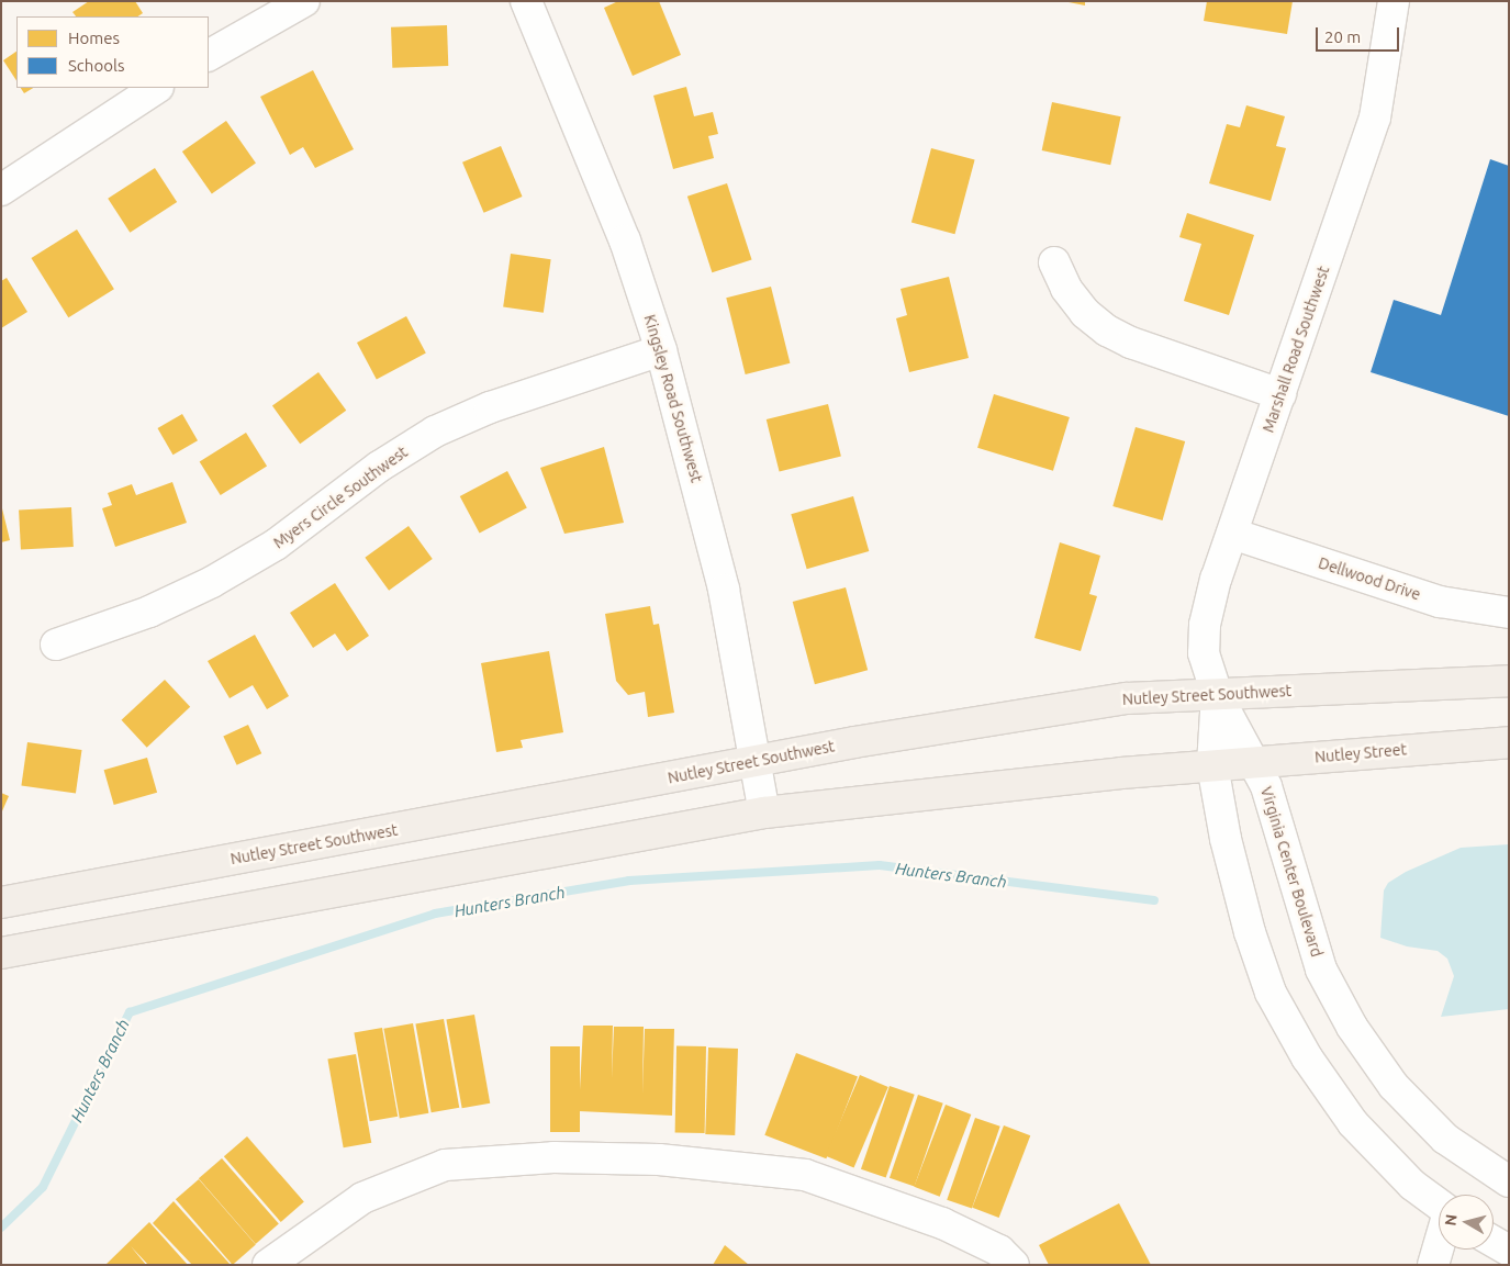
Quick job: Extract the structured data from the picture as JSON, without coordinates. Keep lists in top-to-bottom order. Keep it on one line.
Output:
{"streets":{"main road":["Nutley Street Southwest","Nutley Street"],"street":["Marshall Road Southwest","Kingsley Road Southwest","Myers Circle Southwest","Dellwood Drive","Virginia Center Boulevard"]},"crossings":[["Marshall Road Southwest","Dellwood Drive"],["Marshall Road Southwest","Nutley Street Southwest"],["Marshall Road Southwest","Virginia Center Boulevard"],["Kingsley Road Southwest","Myers Circle Southwest"],["Kingsley Road Southwest","Nutley Street Southwest"],["Nutley Street Southwest","Virginia Center Boulevard"],["Nutley Street","Virginia Center Boulevard"]],"water":["Hunters Branch"],"legend":["Homes","Schools"],"scale_bar":"20 m","north":"left"}
